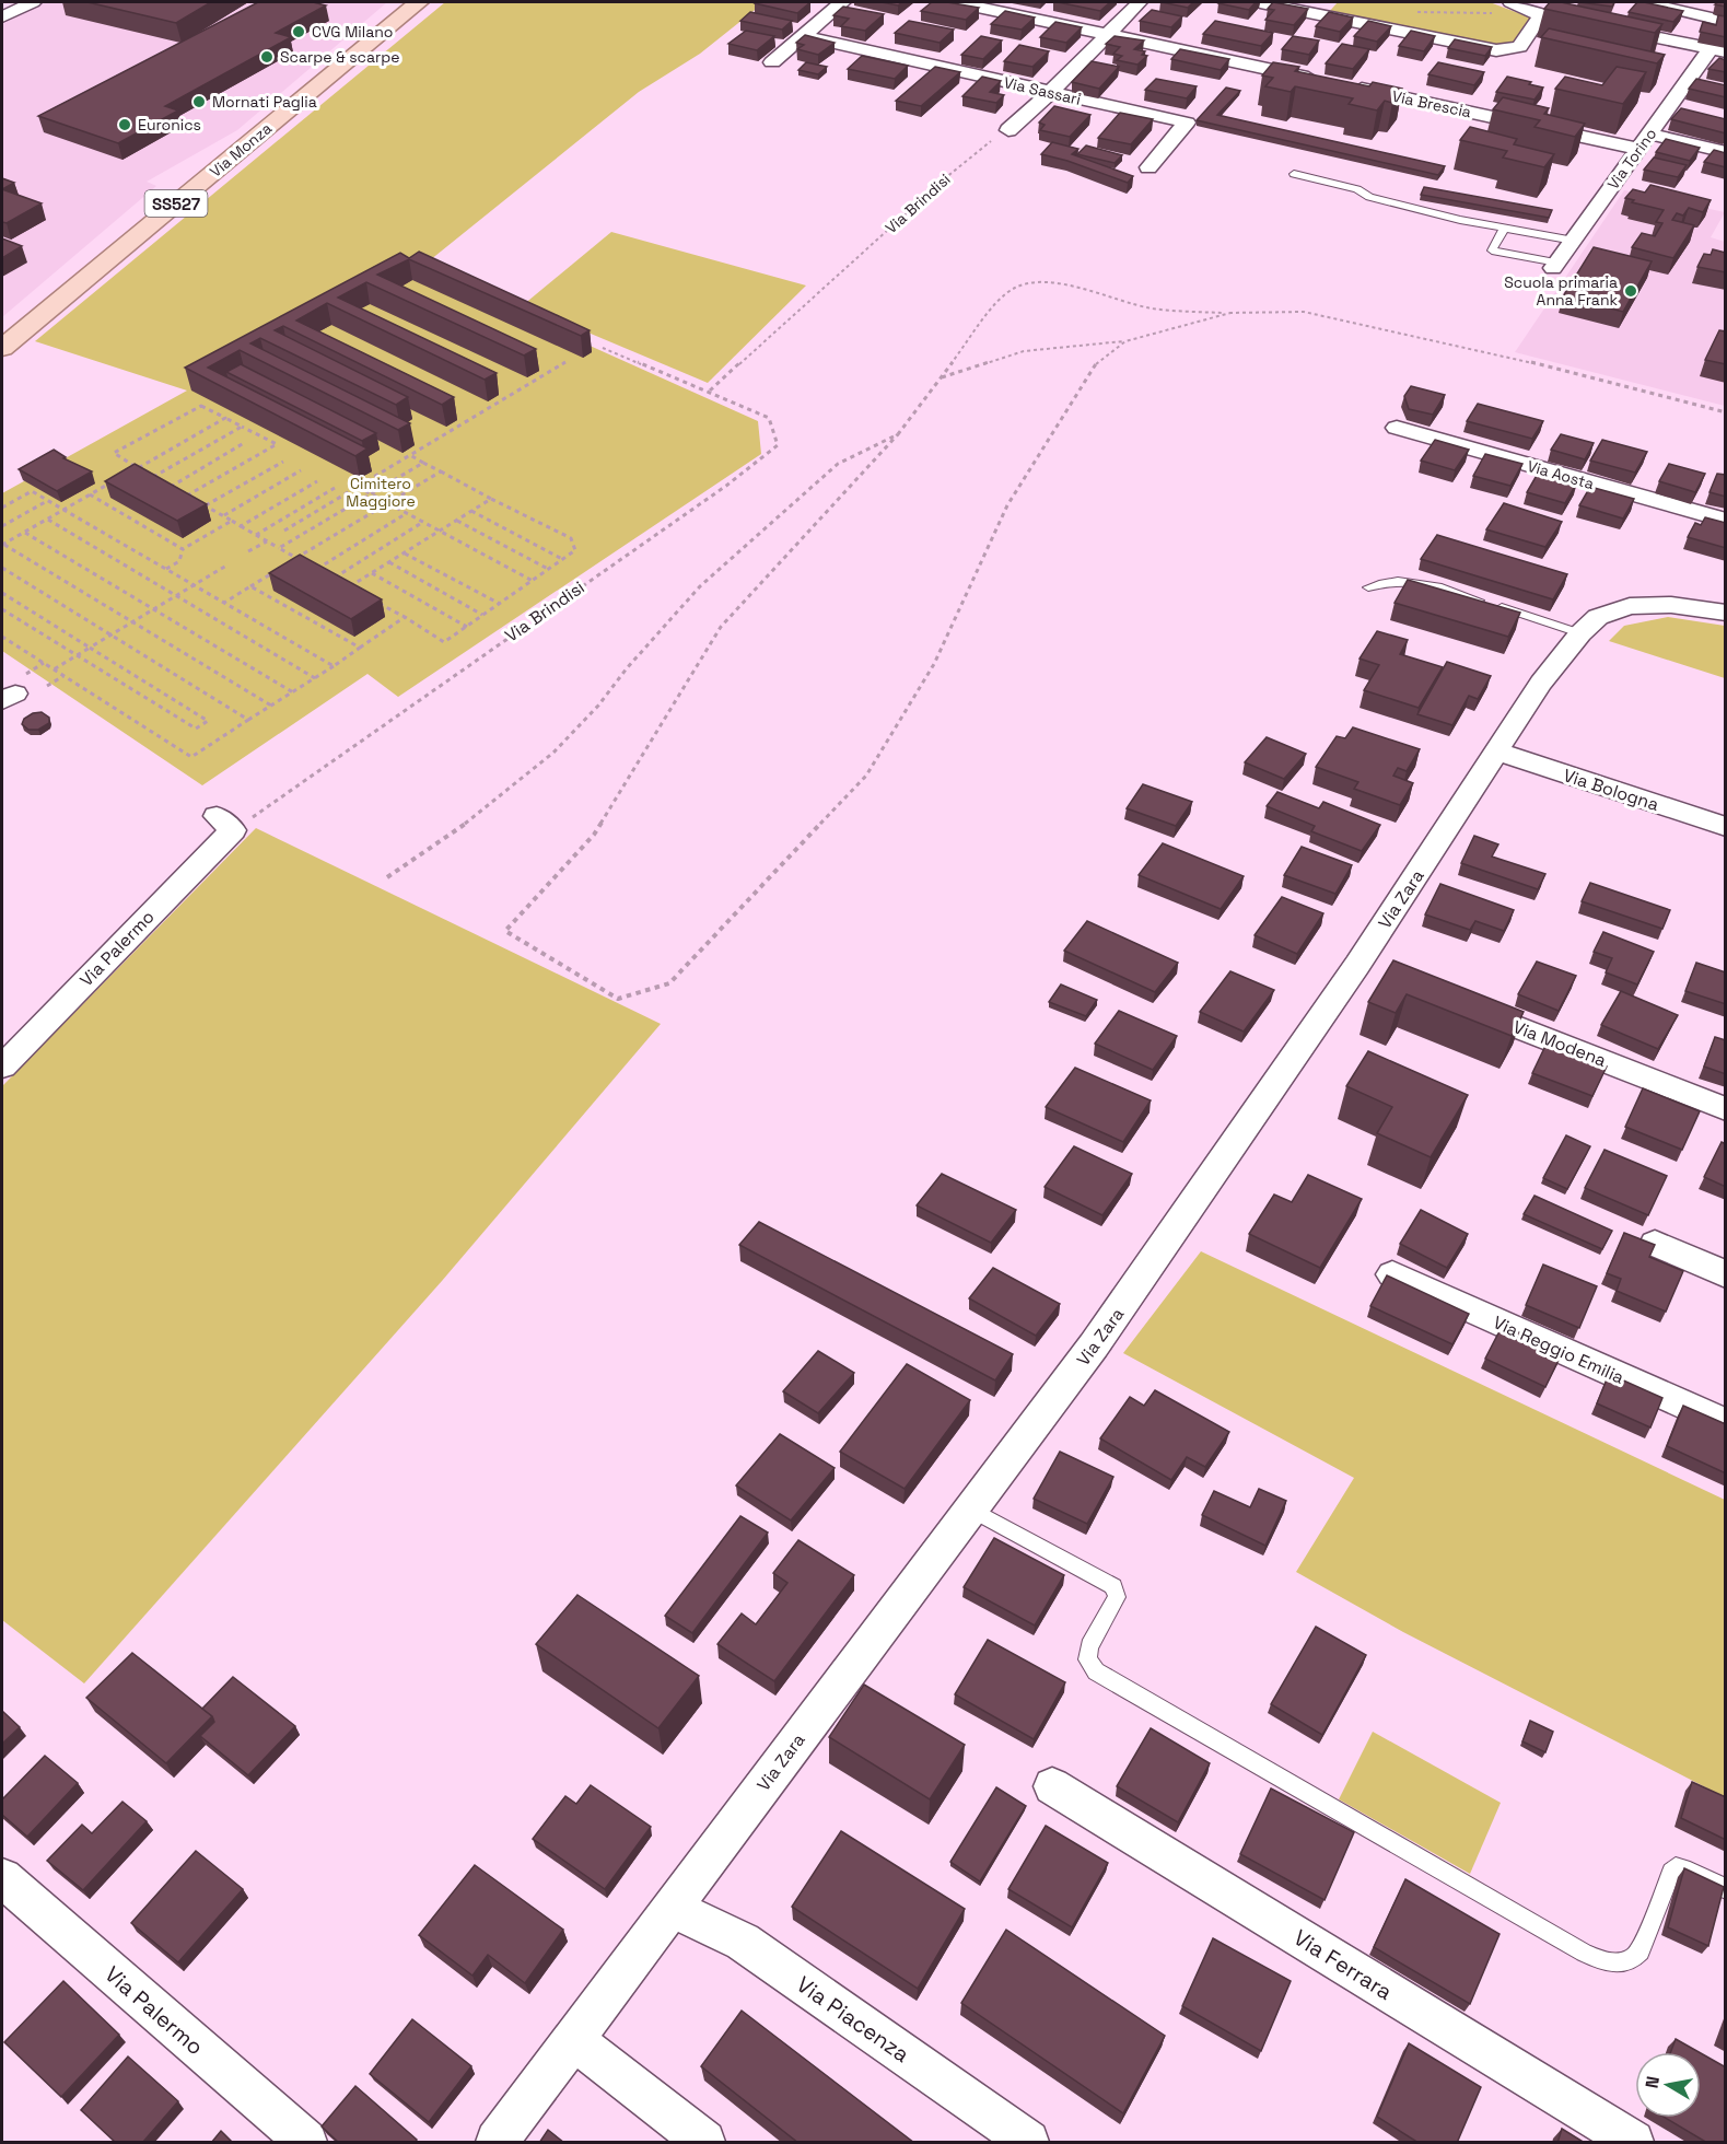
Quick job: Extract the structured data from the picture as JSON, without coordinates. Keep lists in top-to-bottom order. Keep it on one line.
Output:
{"streets":{"main road":["Via Monza","SS527"],"street":["Via Sassari","Via Brescia","Via Torino","Via Aosta","Via Bologna","Via Zara","Via Palermo","Via Modena","Via Reggio Emilia","Via Ferrara","Via Piacenza"],"path":["Via Brindisi"]},"crossings":[["Via Brescia","Via Torino"],["Via Brindisi","Via Palermo"],["Via Bologna","Via Zara"],["Via Zara","Via Piacenza"]],"parks":["Cimitero Maggiore"],"places":["CVG Milano","Scarpe & scarpe","Mornati Paglia","Euronics","Scuola primaria Anna Frank"],"north":"left"}
